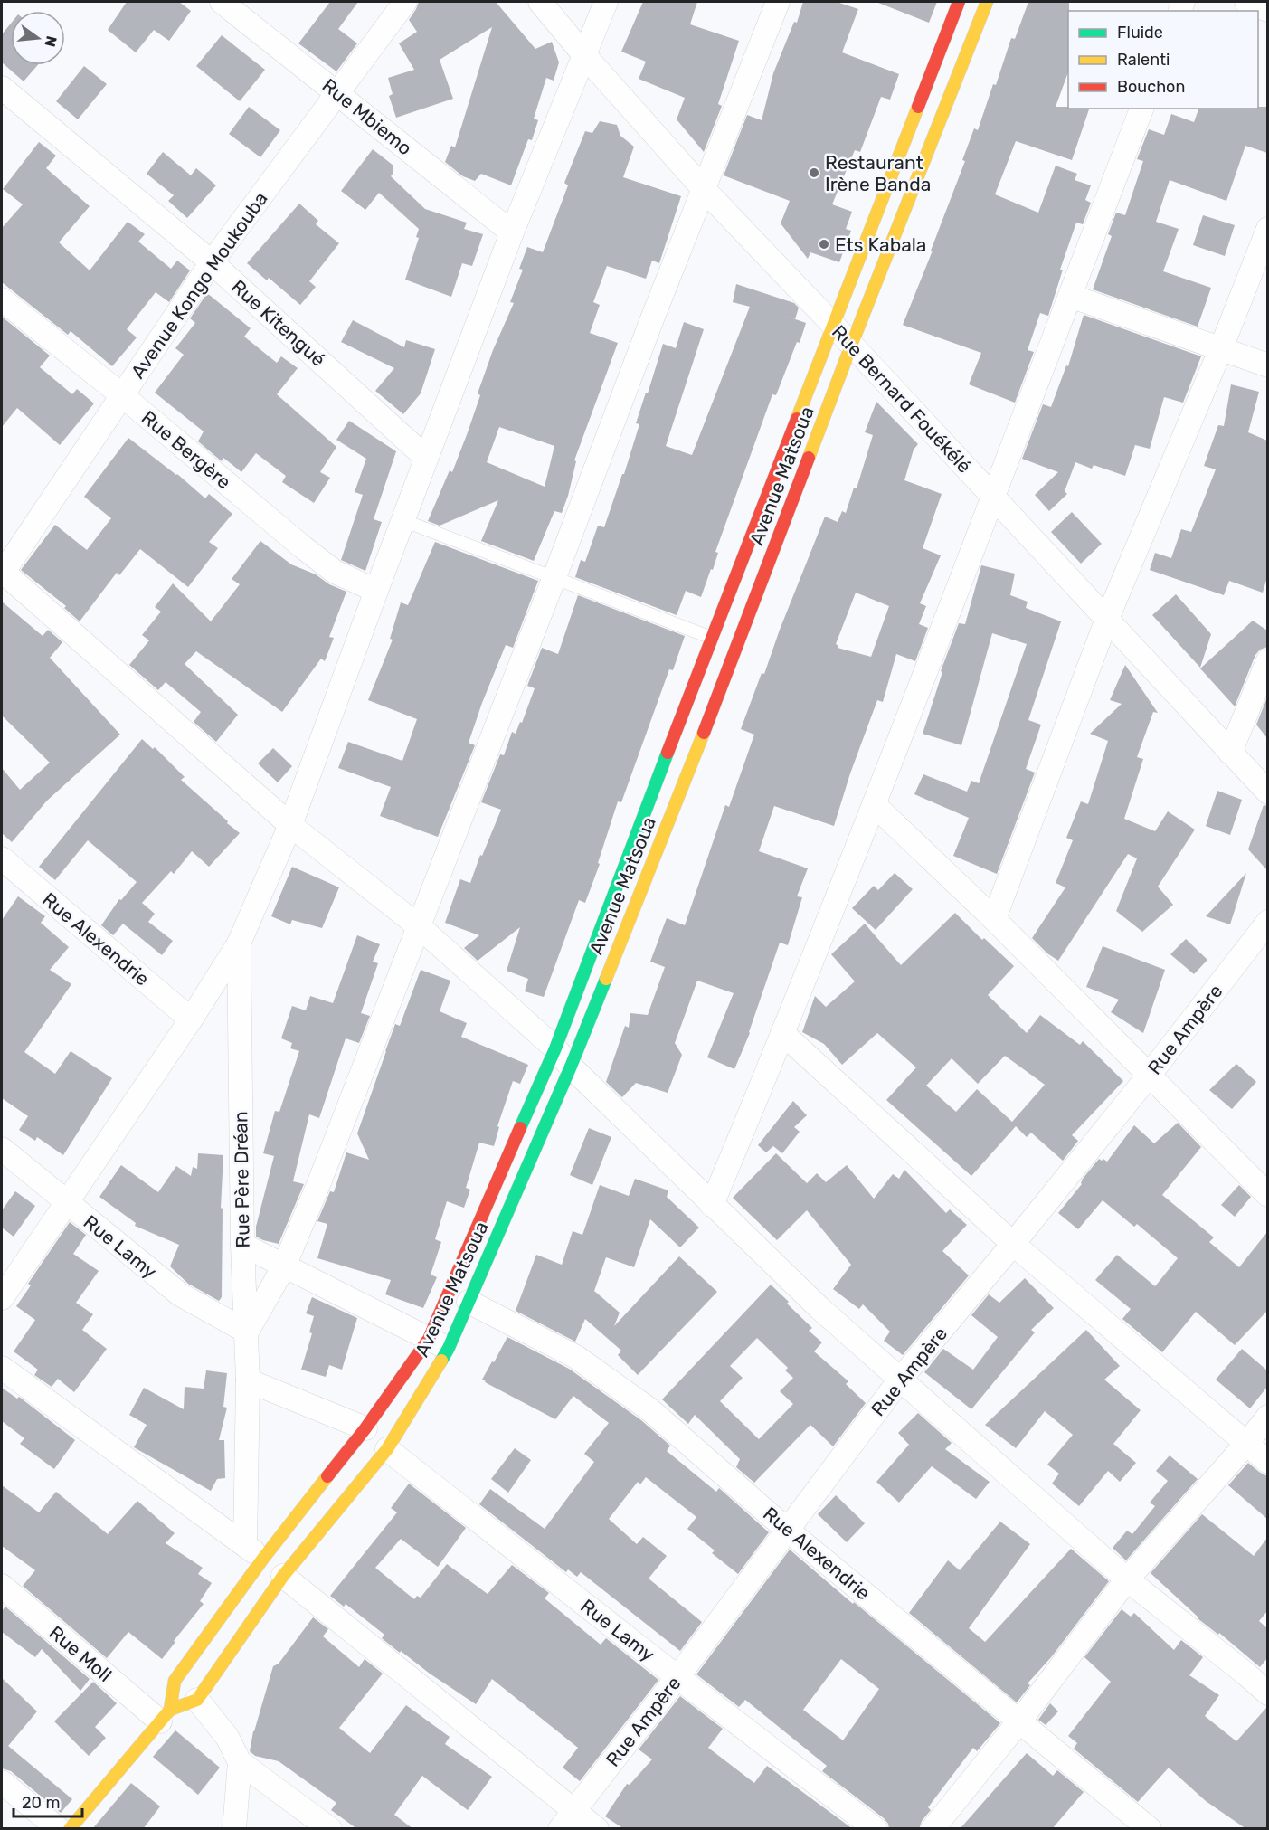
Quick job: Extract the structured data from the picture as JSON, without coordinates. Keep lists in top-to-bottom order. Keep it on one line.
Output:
{"streets":{"street":["Rue Mbiemo","Avenue Kongo Moukouba","Rue Kitengué","Rue Bernard Fouékélé","Rue Bergère","Avenue Matsoua","Rue Alexendrie","Rue Ampère","Rue Père Dréan","Rue Lamy","Rue Moll"]},"crossings":[["Rue Mbiemo","Avenue Kongo Moukouba"],["Rue Mbiemo","Rue Père Dréan"],["Avenue Kongo Moukouba","Rue Kitengué"],["Avenue Kongo Moukouba","Rue Bergère"],["Rue Kitengué","Rue Père Dréan"],["Rue Bernard Fouékélé","Avenue Matsoua"],["Rue Bernard Fouékélé","Rue Père Dréan"],["Rue Bergère","Rue Père Dréan"],["Avenue Matsoua","Rue Alexendrie"],["Avenue Matsoua","Rue Père Dréan"],["Avenue Matsoua","Rue Lamy"],["Avenue Matsoua","Rue Moll"],["Rue Alexendrie","Rue Ampère"],["Rue Ampère","Rue Lamy"],["Rue Père Dréan","Rue Lamy"]],"places":["Restaurant Irène Banda","Ets Kabala"],"legend":["Fluide","Ralenti","Bouchon"],"scale_bar":"20 m","north":"right"}
